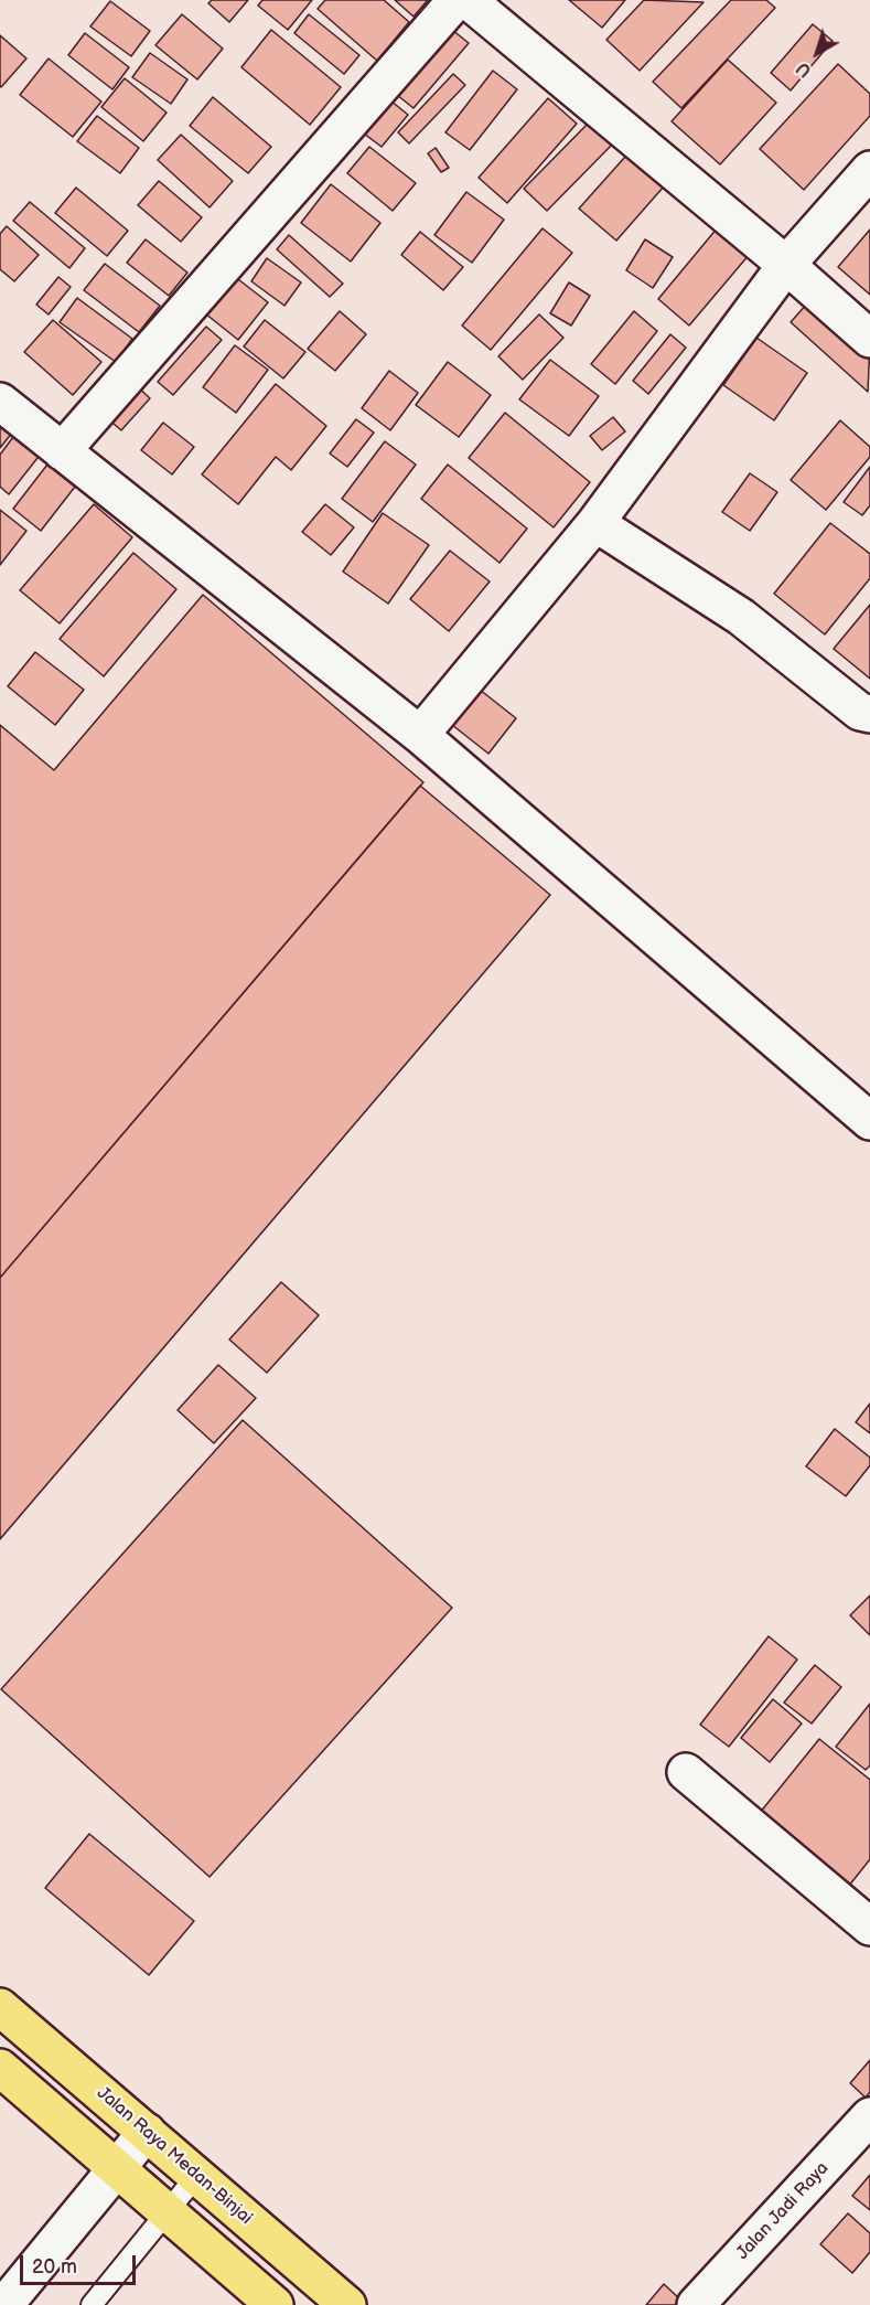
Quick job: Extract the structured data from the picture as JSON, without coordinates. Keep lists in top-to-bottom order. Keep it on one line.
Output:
{"streets":{"highway":["Jalan Raya Medan-Binjai"],"street":["Jalan Jadi Raya"]},"scale_bar":"20 m","north":"bottom left"}
